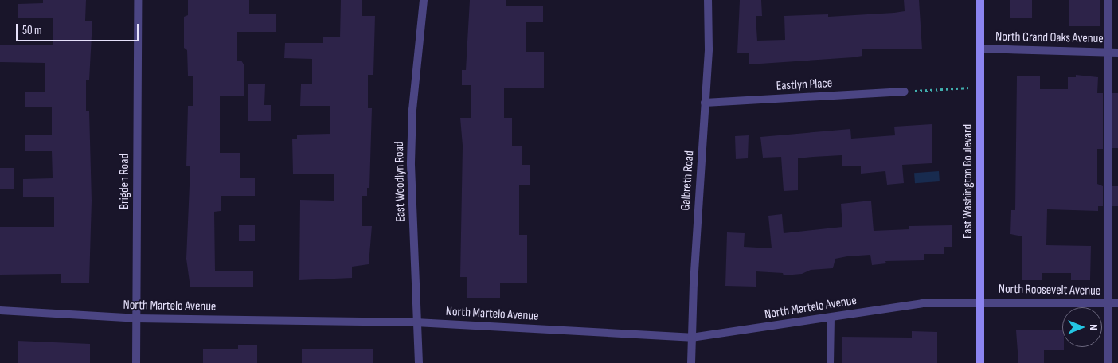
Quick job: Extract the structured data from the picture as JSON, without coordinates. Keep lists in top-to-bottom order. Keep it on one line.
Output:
{"streets":{"main road":["East Washington Boulevard"],"street":["North Grand Oaks Avenue","Eastlyn Place","Galbreth Road","Brigden Road","East Woodlyn Road","North Roosevelt Avenue","North Martelo Avenue"]},"crossings":[["North Grand Oaks Avenue","East Washington Boulevard"],["Eastlyn Place","Galbreth Road"],["Galbreth Road","North Martelo Avenue"],["Brigden Road","North Martelo Avenue"],["East Woodlyn Road","North Martelo Avenue"],["East Washington Boulevard","North Roosevelt Avenue"],["East Washington Boulevard","North Martelo Avenue"],["North Roosevelt Avenue","North Martelo Avenue"]],"scale_bar":"50 m","north":"right"}
